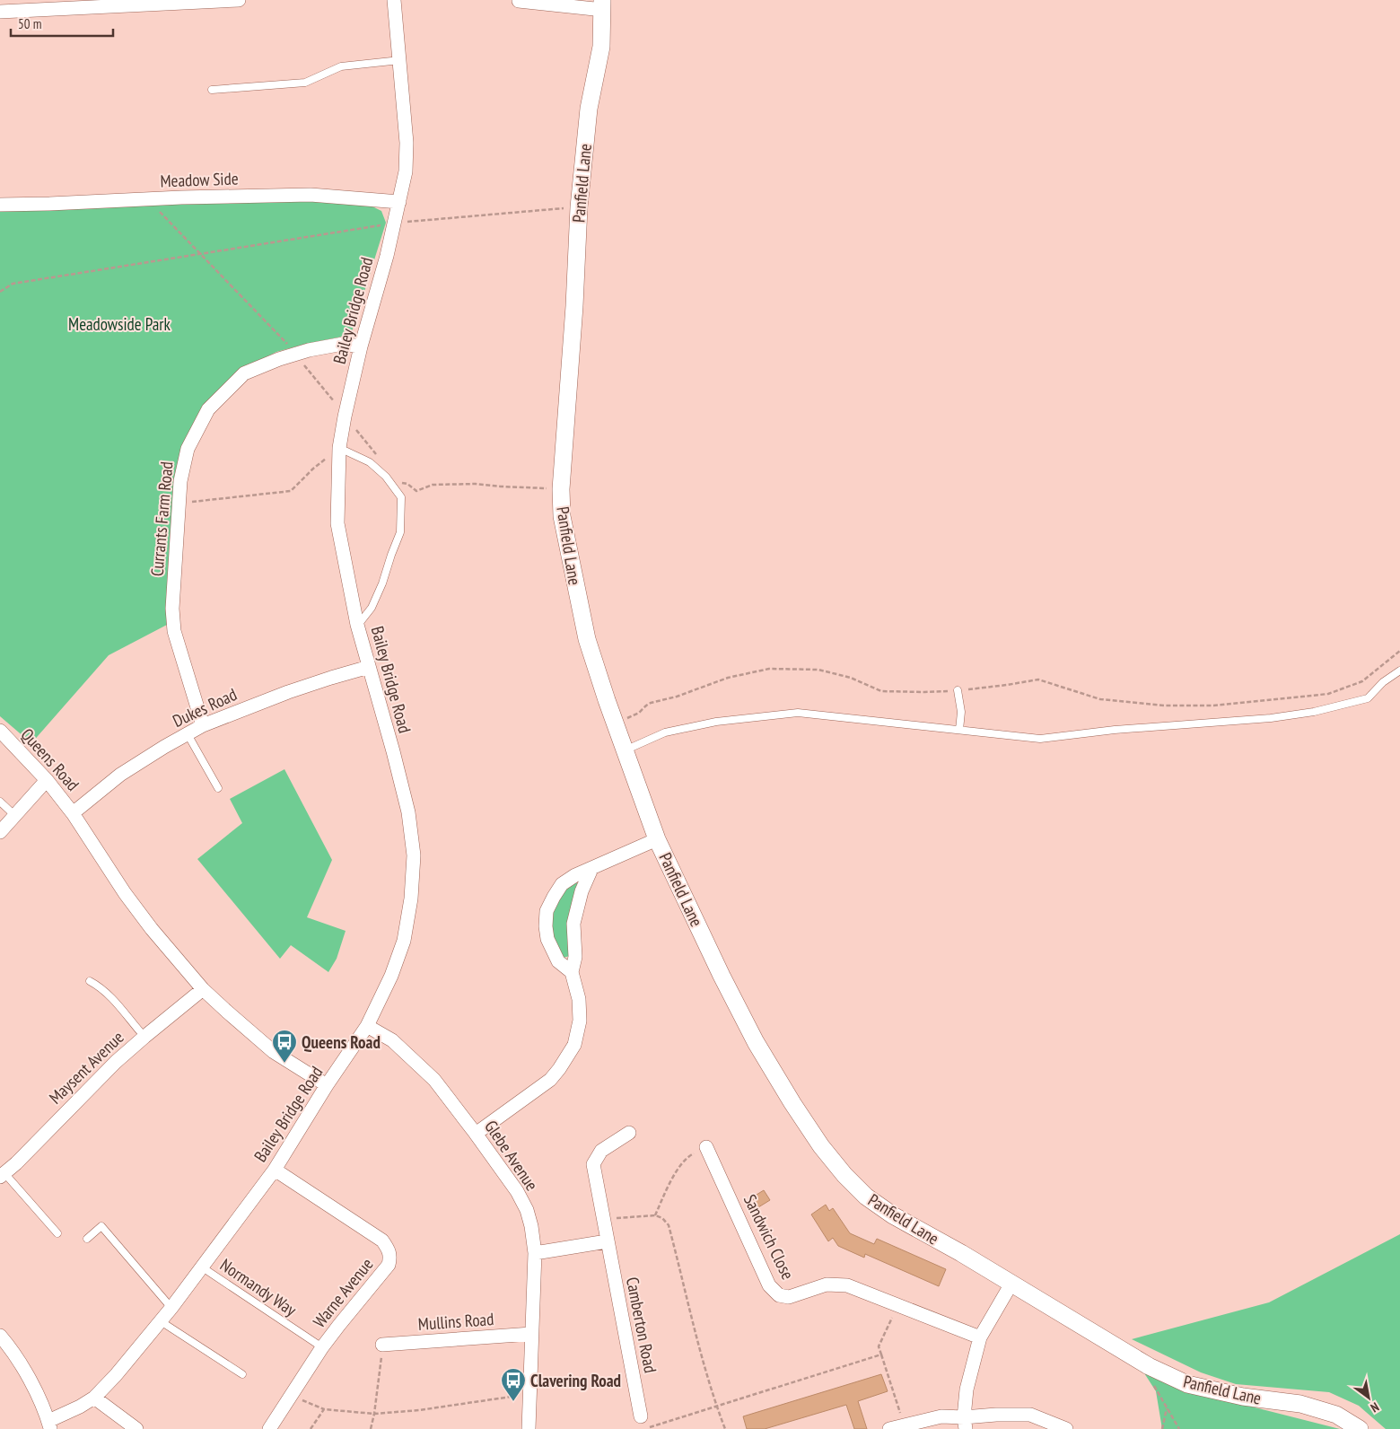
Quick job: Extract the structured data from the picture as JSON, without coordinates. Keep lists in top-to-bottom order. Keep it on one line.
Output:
{"streets":{"street":["Meadow Side","Panfield Lane","Bailey Bridge Road","Currants Farm Road","Dukes Road","Queens Road","Maysent Avenue","Glebe Avenue","Sandwich Close","Warne Avenue","Mullins Road","Camberton Road"],"lane":["Normandy Way"]},"crossings":[["Meadow Side","Bailey Bridge Road"],["Bailey Bridge Road","Currants Farm Road"],["Bailey Bridge Road","Dukes Road"],["Bailey Bridge Road","Queens Road"],["Bailey Bridge Road","Glebe Avenue"],["Bailey Bridge Road","Normandy Way"],["Bailey Bridge Road","Warne Avenue"],["Currants Farm Road","Dukes Road"],["Dukes Road","Queens Road"],["Queens Road","Maysent Avenue"],["Glebe Avenue","Mullins Road"],["Normandy Way","Warne Avenue"]],"parks":["Meadowside Park"],"places":{"bus stop":["Queens Road","Clavering Road"]},"scale_bar":"50 m","north":"bottom right"}
